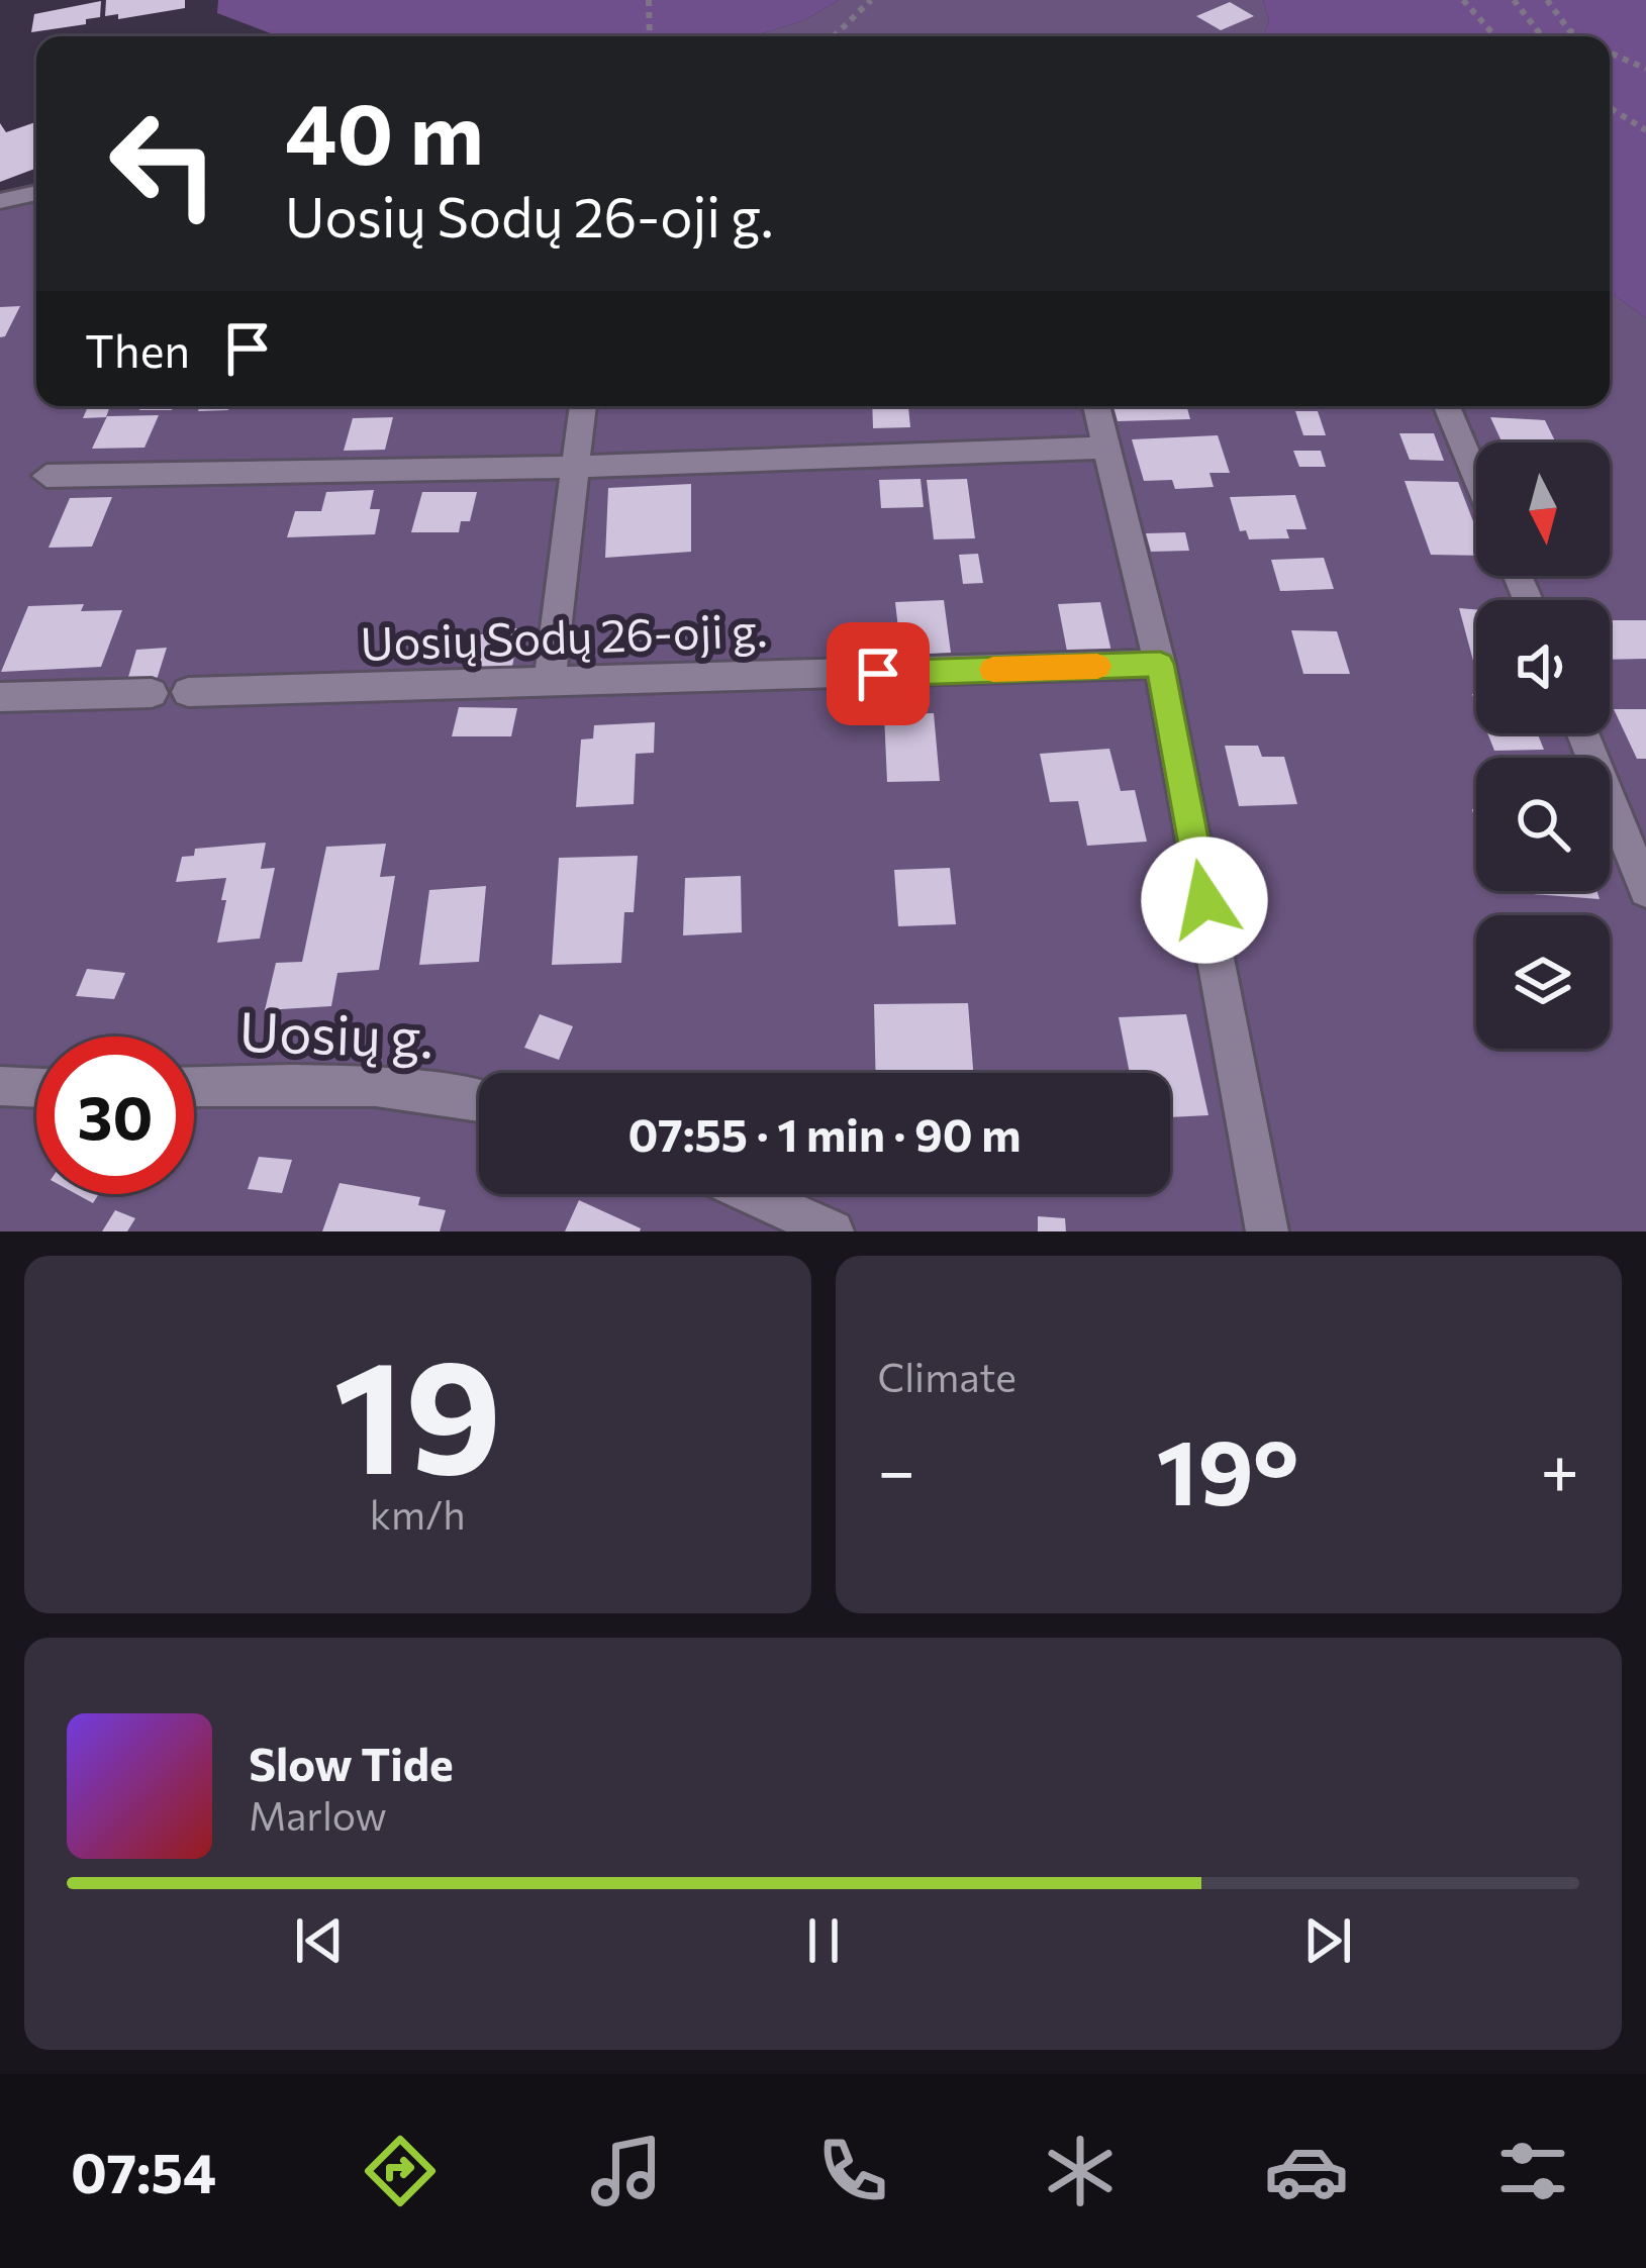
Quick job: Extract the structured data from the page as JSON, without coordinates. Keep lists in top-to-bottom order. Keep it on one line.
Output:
{"streets":{"street":["Uosių Sodų 26-oji g.","Uosių g."]},"north":"bottom","page":{"turn":["40 m","Uosių Sodų 26-oji g."],"then":"Then","limit":"30","trip":"07:55 · 1 min · 90 m","tile":[["19","km/h"],"Climate"],"heat":["−","19°","+"],"song":["Slow Tide","Marlow"],"tabs":"07:54"}}
